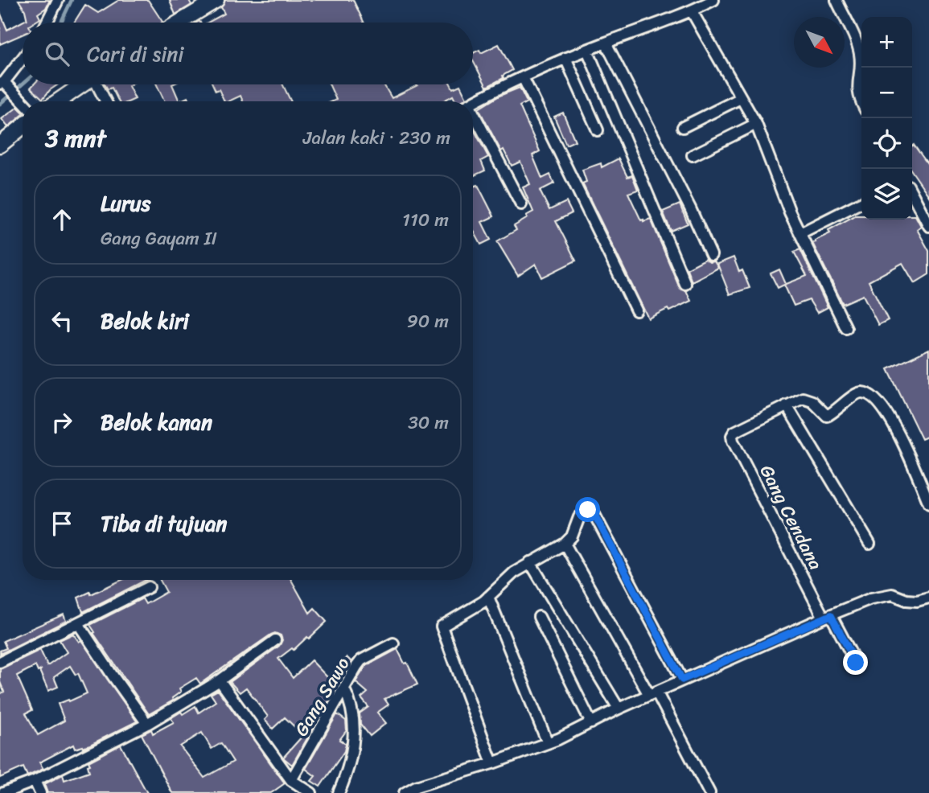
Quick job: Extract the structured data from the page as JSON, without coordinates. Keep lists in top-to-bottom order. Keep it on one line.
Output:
{"streets":{"street":["Gang Cendana","Gang Sawo"]},"north":"bottom right","page":{"map_buttons":["+","−"],"search":"Cari di sini","heading":["3 mnt","Jalan kaki · 230 m"],"list":[["Lurus","Gang Gayam II","110 m"],["Belok kiri","90 m"],["Belok kanan","30 m"],"Tiba di tujuan"]}}
